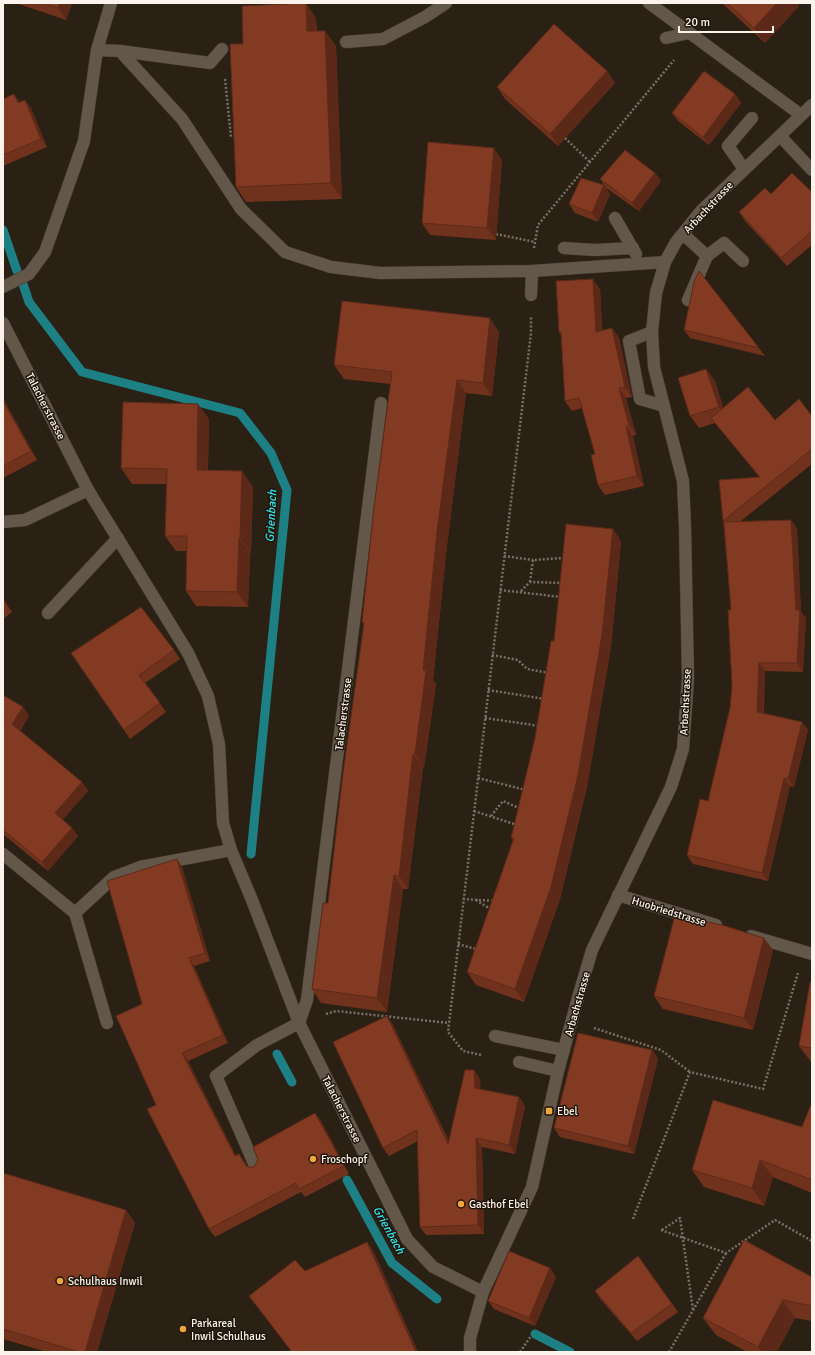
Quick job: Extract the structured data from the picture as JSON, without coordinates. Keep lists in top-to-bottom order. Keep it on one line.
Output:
{"streets":{"street":["Arbachstrasse","Talacherstrasse","Huobriedstrasse"]},"crossings":[["Arbachstrasse","Talacherstrasse"],["Arbachstrasse","Huobriedstrasse"]],"water":["Grienbach"],"places":{"transit":["Ebel"],"other":["Froschopf","Gasthof Ebel","Schulhaus Inwil","Parkareal Inwil Schulhaus"]},"scale_bar":"20 m"}
